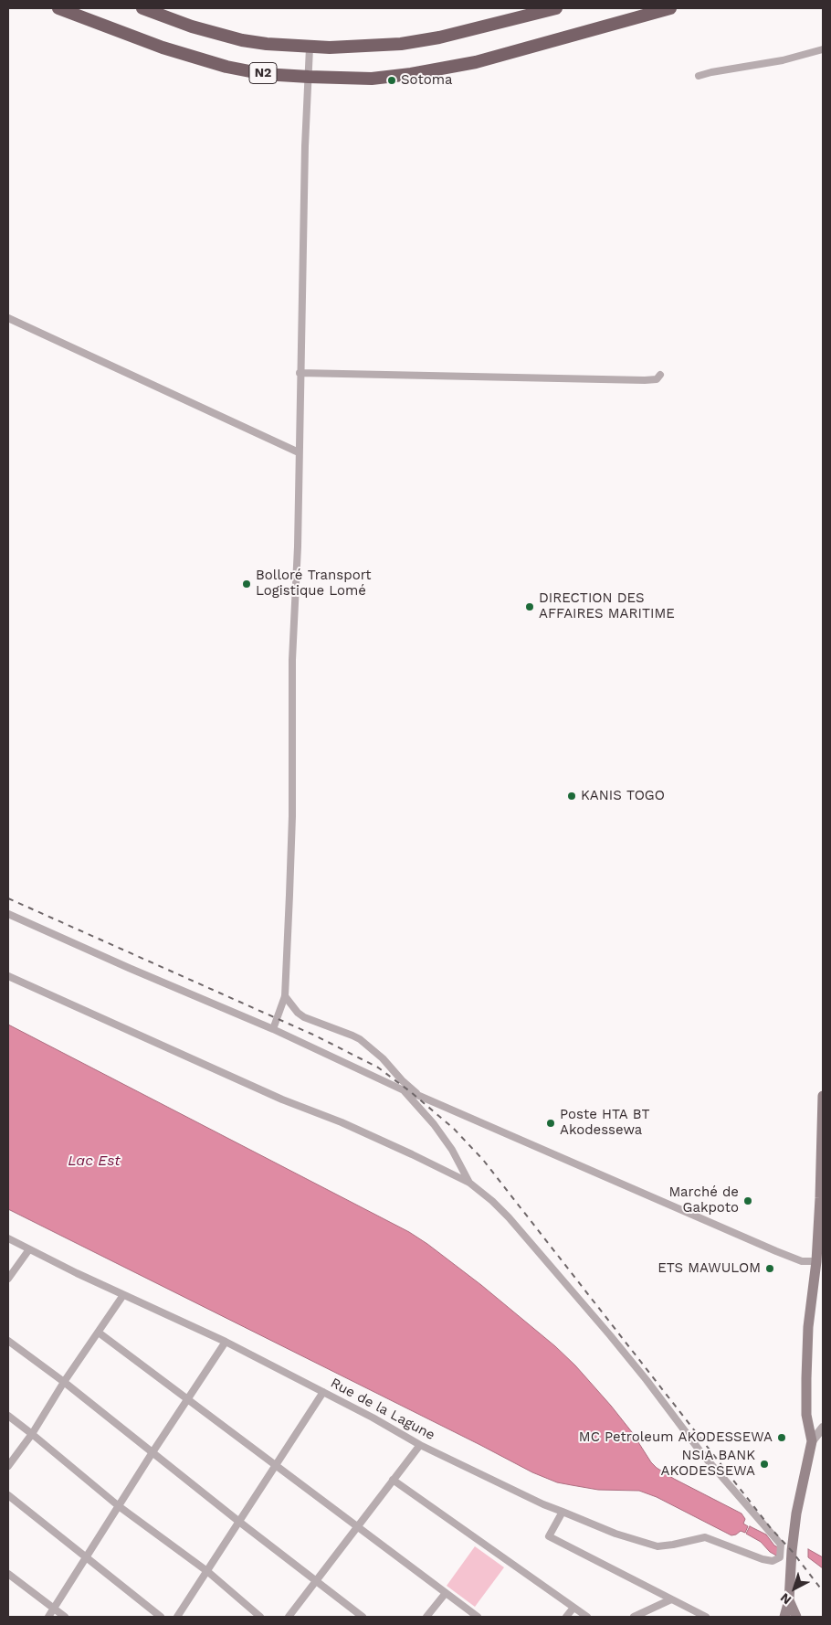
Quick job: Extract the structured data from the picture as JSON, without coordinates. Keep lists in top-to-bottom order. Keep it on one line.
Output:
{"streets":{"highway":["N2"],"street":["Rue de la Lagune"]},"water":["Lac Est"],"places":["Sotoma","Bolloré Transport Logistique Lomé","DIRECTION DES AFFAIRES MARITIME","KANIS TOGO","Poste HTA BT Akodessewa","Marché de Gakpoto","ETS MAWULOM","MC Petroleum AKODESSEWA","NSIA BANK AKODESSEWA"],"north":"bottom left"}
